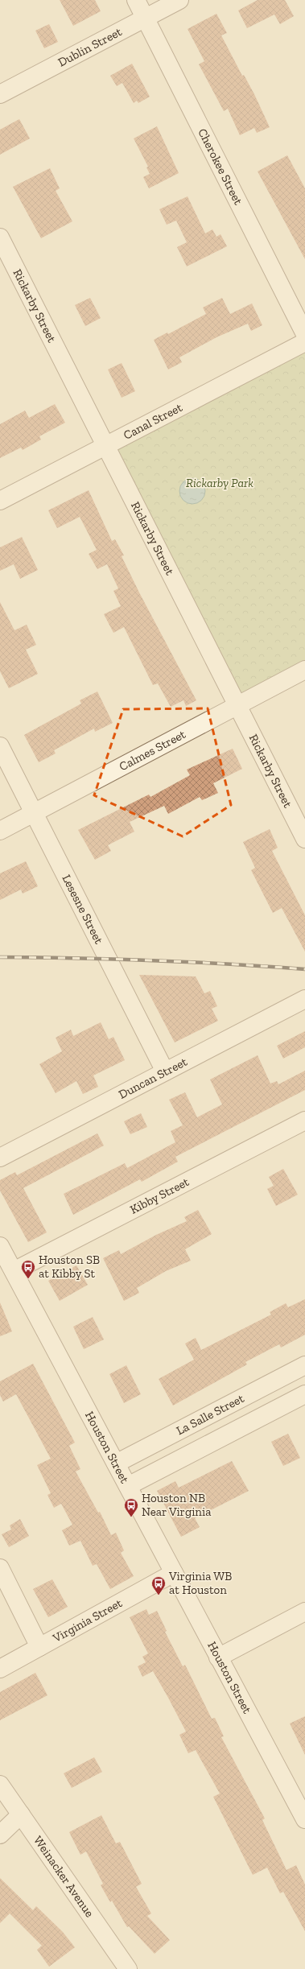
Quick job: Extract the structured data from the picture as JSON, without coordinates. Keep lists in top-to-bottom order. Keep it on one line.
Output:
{"streets":{"street":["Dublin Street","Cherokee Street","Rickarby Street","Canal Street","Calmes Street","Lesesne Street","Duncan Street","Kibby Street","La Salle Street","Houston Street","Virginia Street","Weinacker Avenue"]},"crossings":[["Dublin Street","Cherokee Street"],["Rickarby Street","Canal Street"],["Rickarby Street","Calmes Street"],["Calmes Street","Lesesne Street"],["Lesesne Street","Duncan Street"],["Kibby Street","Houston Street"],["La Salle Street","Houston Street"],["Houston Street","Virginia Street"]],"parks":["Rickarby Park"],"places":{"bus stop":["Houston SB at Kibby St","Houston NB Near Virginia","Virginia WB at Houston"]}}
